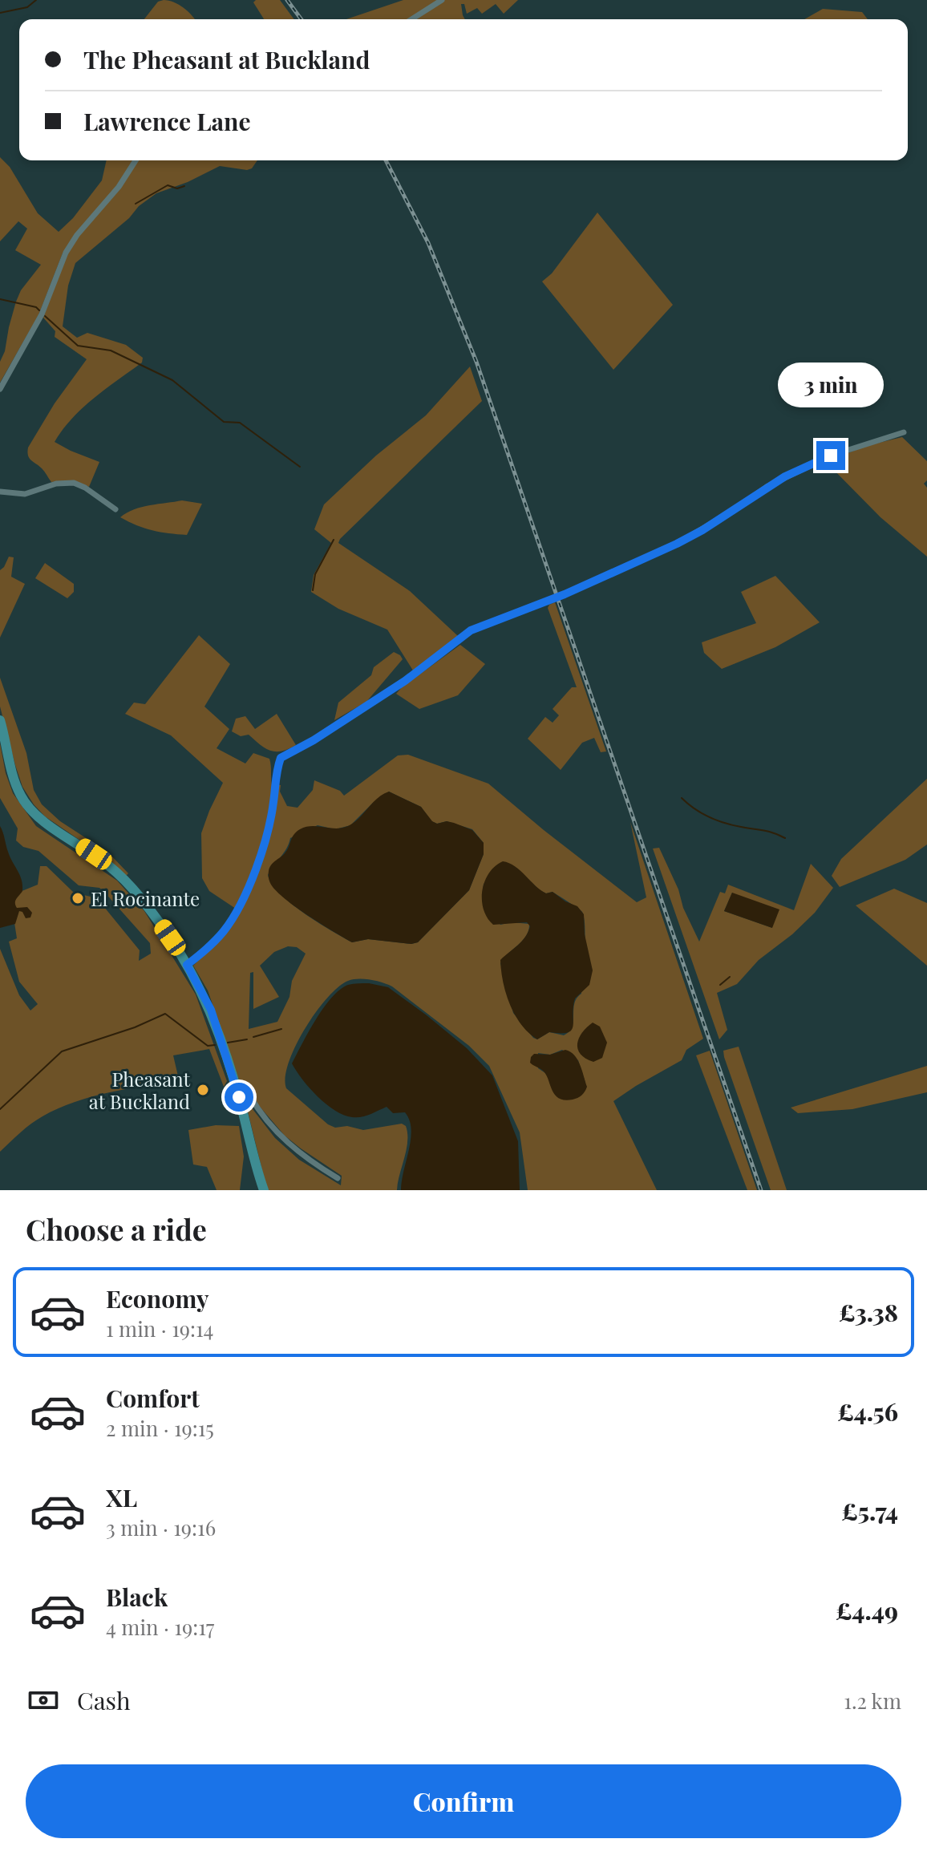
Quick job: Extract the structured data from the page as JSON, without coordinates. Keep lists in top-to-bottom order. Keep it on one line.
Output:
{"places":["El Rocinante","Pheasant at Buckland"],"page":{"banner":["The Pheasant at Buckland","Lawrence Lane"],"bubble":"3 min","heading":"Choose a ride","list":[{"name":"Economy","note":"1 min · 19:14","value":"£3.38"},{"name":"Comfort","note":"2 min · 19:15","value":"£4.56"},{"name":"XL","note":"3 min · 19:16","value":"£5.74"},{"name":"Black","note":"4 min · 19:17","value":"£4.49"}],"pay":["Cash","1.2 km"],"buttons":"Confirm"}}
